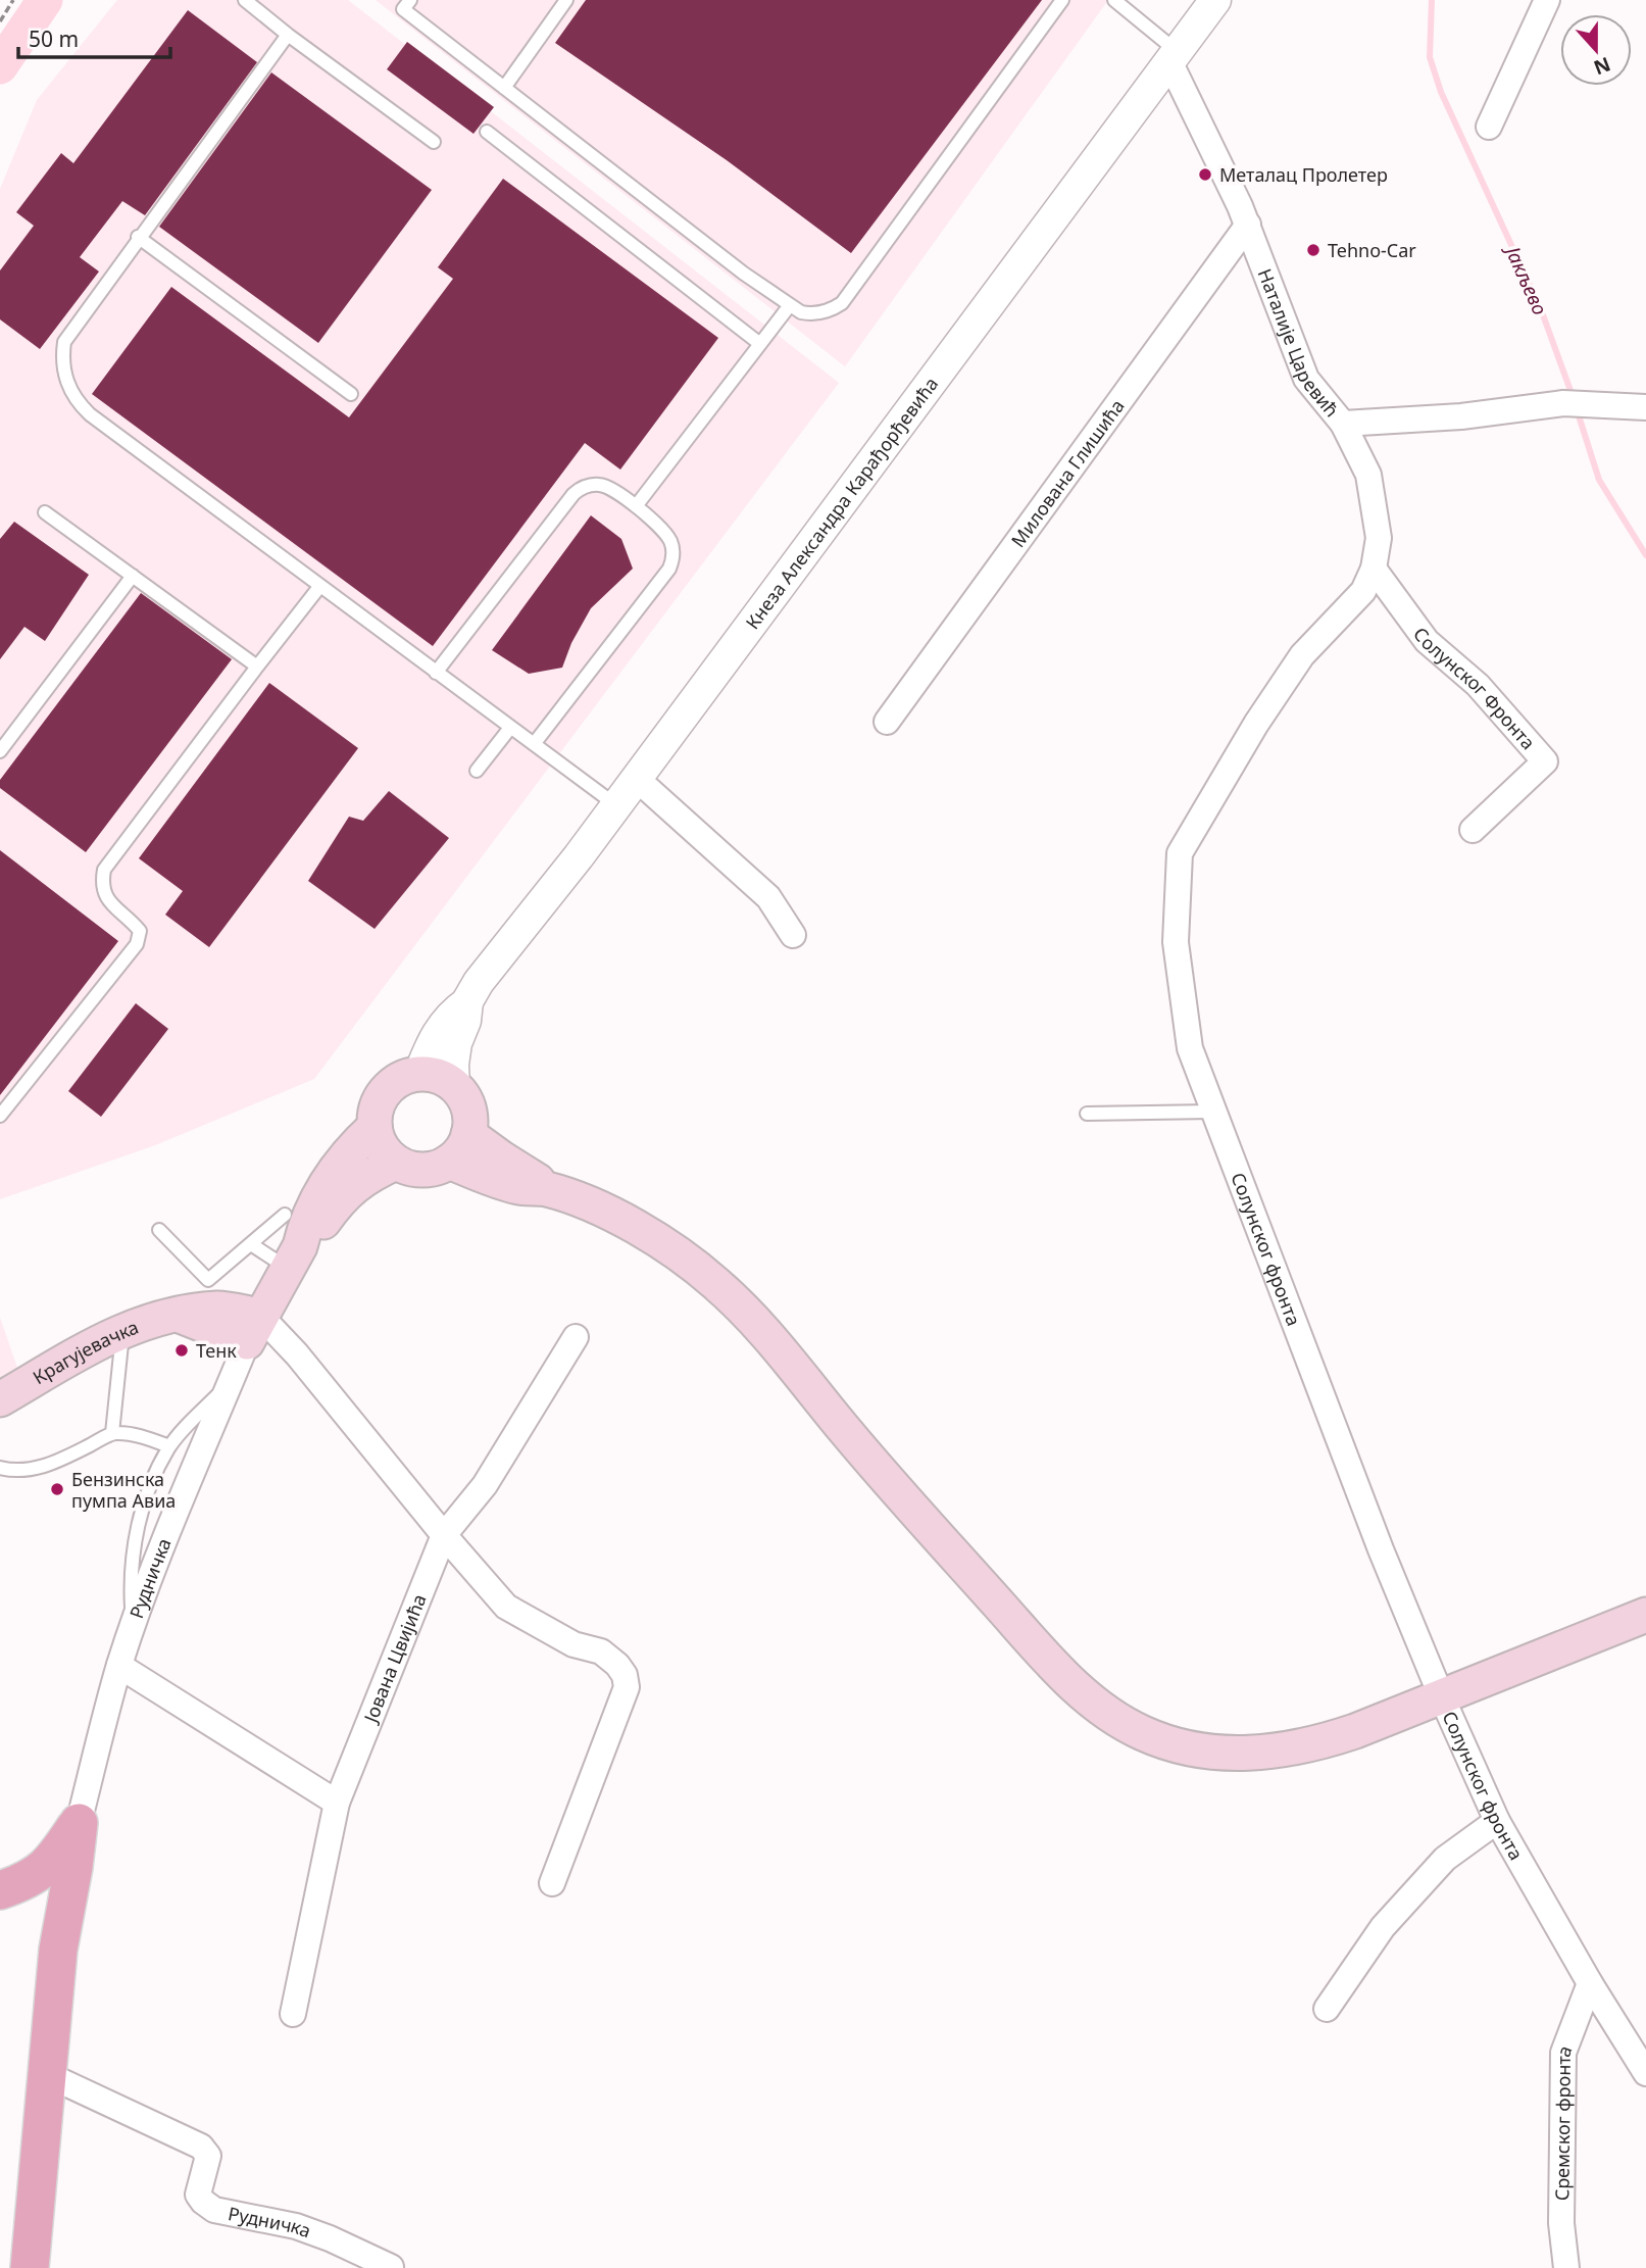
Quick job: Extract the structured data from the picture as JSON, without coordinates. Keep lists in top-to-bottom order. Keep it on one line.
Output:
{"streets":{"main road":["Крагујевачка"],"street":["Наталије Царевић","Милована Глишића","Кнеза Александра Карађорђевића","Солунског Фронта","Солунског фронта","Рудничка","Јована Цвијића","Сремског фронта"]},"crossings":[["Наталије Царевић","Милована Глишића"],["Наталије Царевић","Кнеза Александра Карађорђевића"],["Наталије Царевић","Солунског фронта"],["Солунског Фронта","Солунског фронта"],["Солунског фронта","Сремског фронта"],["Крагујевачка","Рудничка"]],"water":["Јакљево"],"places":["Металац Пролетер","Tehno-Car","Тенк","Бензинска пумпа Авиа"],"scale_bar":"50 m","north":"bottom"}
